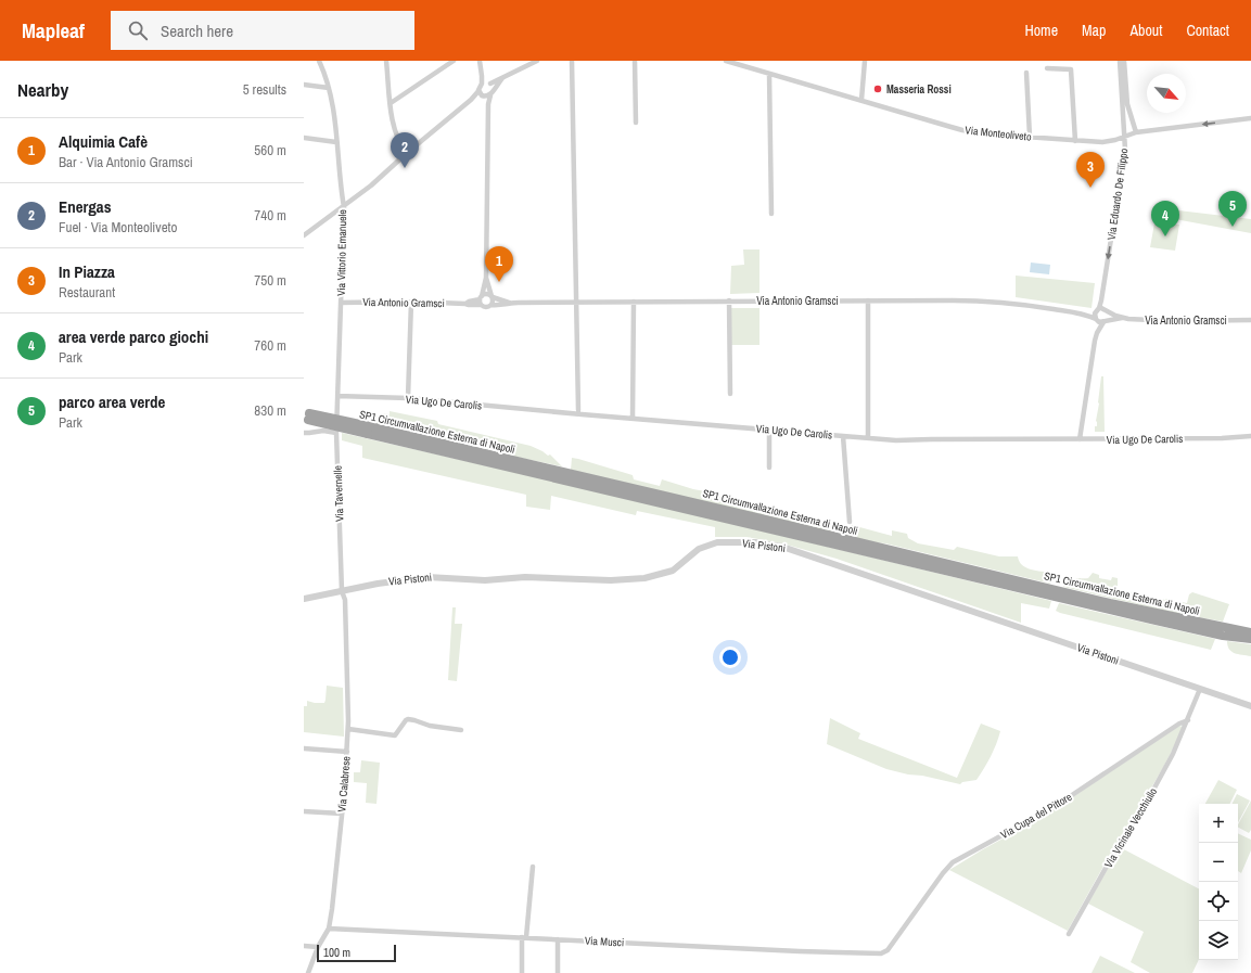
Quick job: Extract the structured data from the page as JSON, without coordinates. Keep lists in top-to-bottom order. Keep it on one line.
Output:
{"streets":{"highway":["SP1 Circumvallazione Esterna di Napoli"],"street":["Via Monteoliveto","Via Eduardo De Filippo","Via Vittorio Emanuele","Via Antonio Gramsci","Via Ugo De Carolis","Via Tavernelle","Via Pistoni","Via Calabrese","Via Cupa del Pittore","Via Vicinale Vecchiullo","Via Musci"]},"crossings":[["Via Monteoliveto","Via Eduardo De Filippo"],["Via Eduardo De Filippo","Via Antonio Gramsci"],["Via Vittorio Emanuele","Via Antonio Gramsci"],["Via Vittorio Emanuele","Via Ugo De Carolis"],["Via Vittorio Emanuele","Via Tavernelle"],["Via Ugo De Carolis","Via Tavernelle"],["Via Tavernelle","Via Pistoni"],["Via Tavernelle","Via Calabrese"],["Via Pistoni","Via Calabrese"],["Via Calabrese","Via Musci"],["Via Cupa del Pittore","Via Vicinale Vecchiullo"],["Via Cupa del Pittore","Via Musci"]],"one_way":["Via Eduardo De Filippo"],"places":["Masseria Rossi"],"scale_bar":"100 m","north":"bottom right","page":{"header":"Mapleaf","search":"Search here","nav":["Home","Map","About","Contact"],"heading":["Nearby","5 results"],"list":[{"mark":"1","name":"Alquimia Cafè","note":"Bar · Via Antonio Gramsci","value":"560 m"},{"mark":"2","name":"Energas","note":"Fuel · Via Monteoliveto","value":"740 m"},{"mark":"3","name":"In Piazza","note":"Restaurant","value":"750 m"},{"mark":"4","name":"area verde parco giochi","note":"Park","value":"760 m"},{"mark":"5","name":"parco area verde","note":"Park","value":"830 m"}],"pins":["2","3","5","4","1"],"map_buttons":["+","−"],"scale":"100 m"}}
